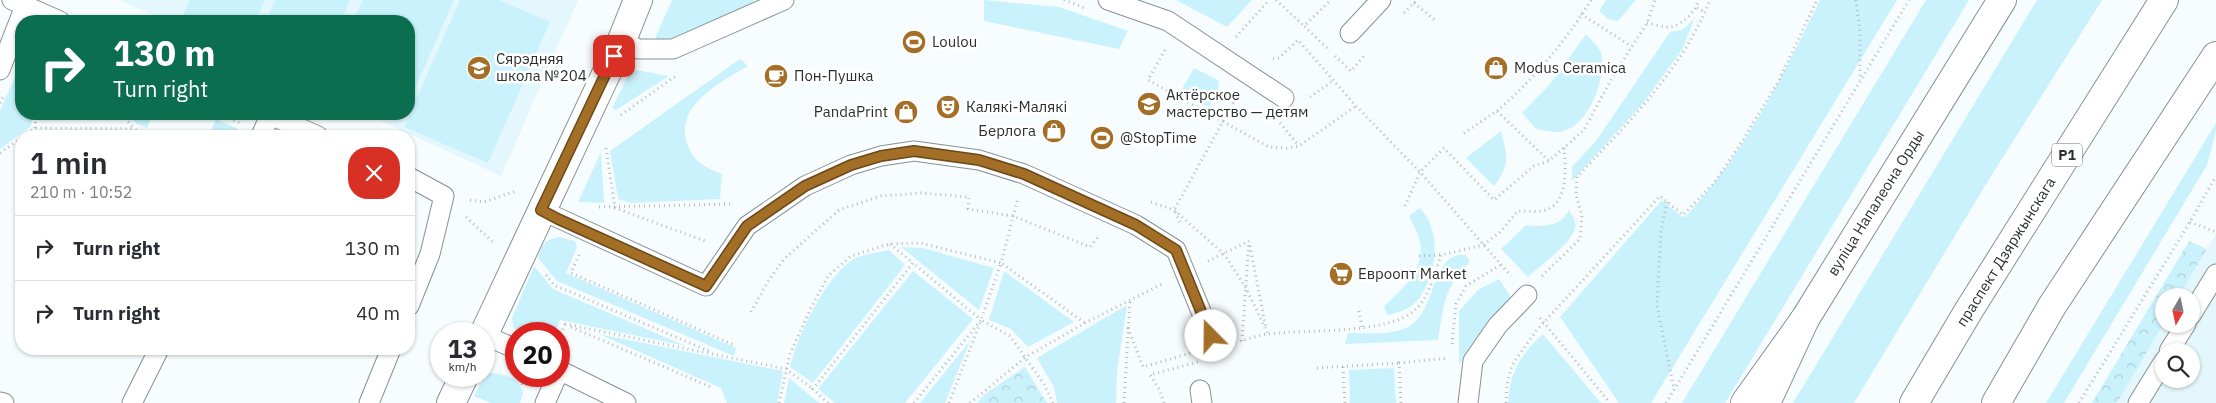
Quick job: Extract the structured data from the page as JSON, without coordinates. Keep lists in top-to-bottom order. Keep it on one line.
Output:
{"streets":{"main road":["Р1","вуліца Напалеона Орды","праспект Дзяржынскага"]},"places":{"sports":["Loulou","@StopTime"],"school or university":["Сярэдняя школа №204","Актёрское мастерство — детям"],"shop":["Modus Ceramica","PandaPrint","Берлога"],"cafe":["Пон-Пушка"],"theatre":["Калякі-Малякі"],"supermarket":["Евроопт Market"]},"north":"bottom","page":{"turn":["130 m","Turn right"],"heading":["1 min","210 m · 10:52"],"list":[{"name":"Turn right","value":"130 m"},{"name":"Turn right","value":"40 m"}],"speed":"13 km/h","limit":"20"}}
